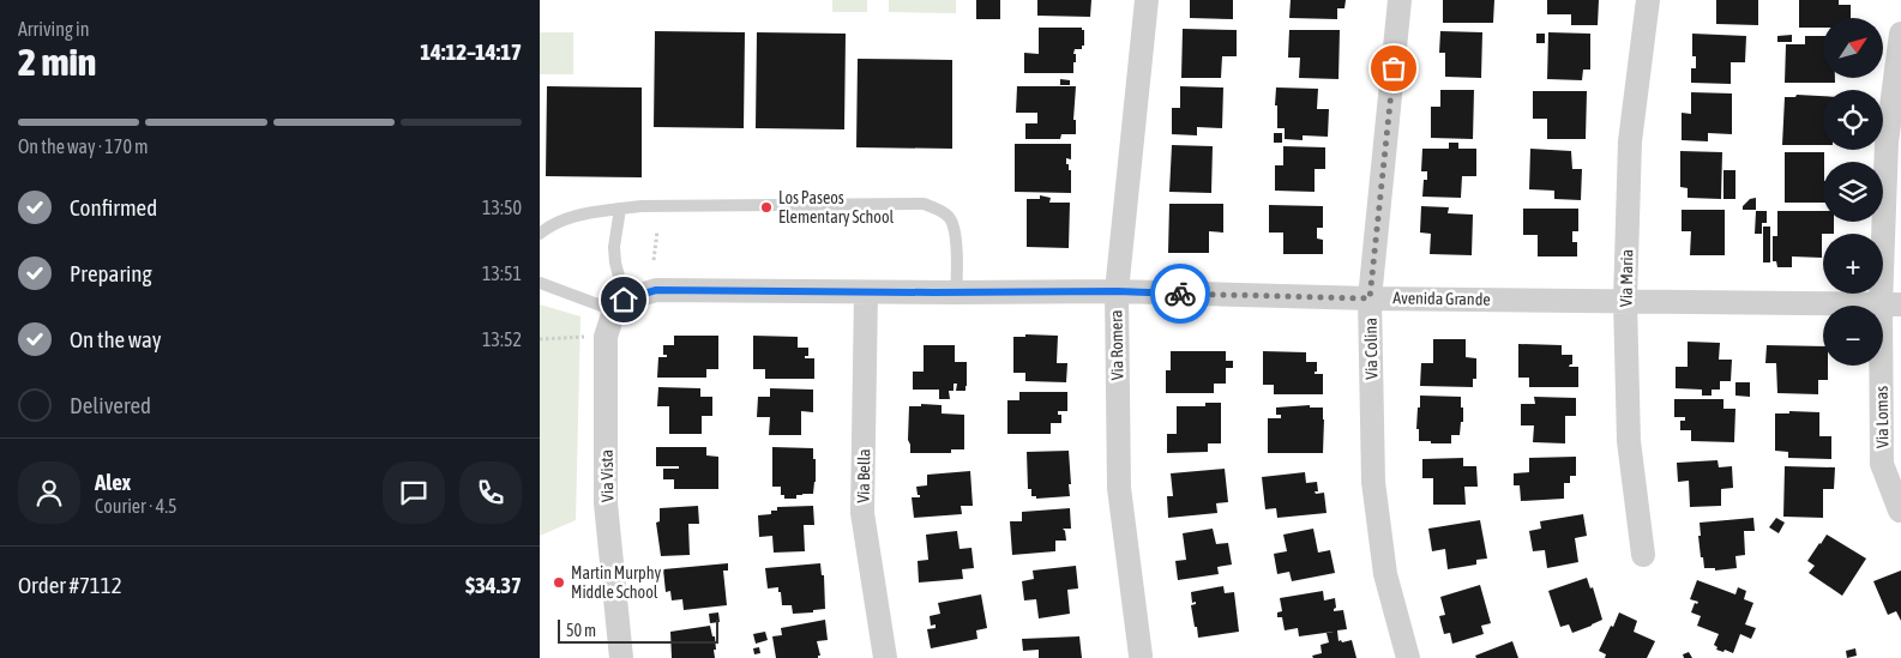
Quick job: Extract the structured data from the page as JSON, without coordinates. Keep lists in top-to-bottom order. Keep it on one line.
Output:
{"streets":{"street":["Via Maria","Avenida Grande","Via Romera","Via Colina","Via Lomas","Via Vista","Via Bella"]},"crossings":[["Via Maria","Avenida Grande"],["Avenida Grande","Via Romera"],["Avenida Grande","Via Colina"],["Avenida Grande","Via Lomas"],["Avenida Grande","Via Vista"],["Avenida Grande","Via Bella"]],"places":["Los Paseos Elementary School","Martin Murphy Middle School"],"scale_bar":"50 m","north":"top right","page":{"heading":["2 min","Arriving in","14:12–14:17"],"panel":["Alex","Courier · 4.5","Order #7112","$34.37"],"map_buttons":["+","−"],"bar":"On the way · 170 m","list":[["Confirmed","13:50"],["Preparing","13:51"],["On the way","13:52"],"Delivered"],"scale":"50 m"}}
